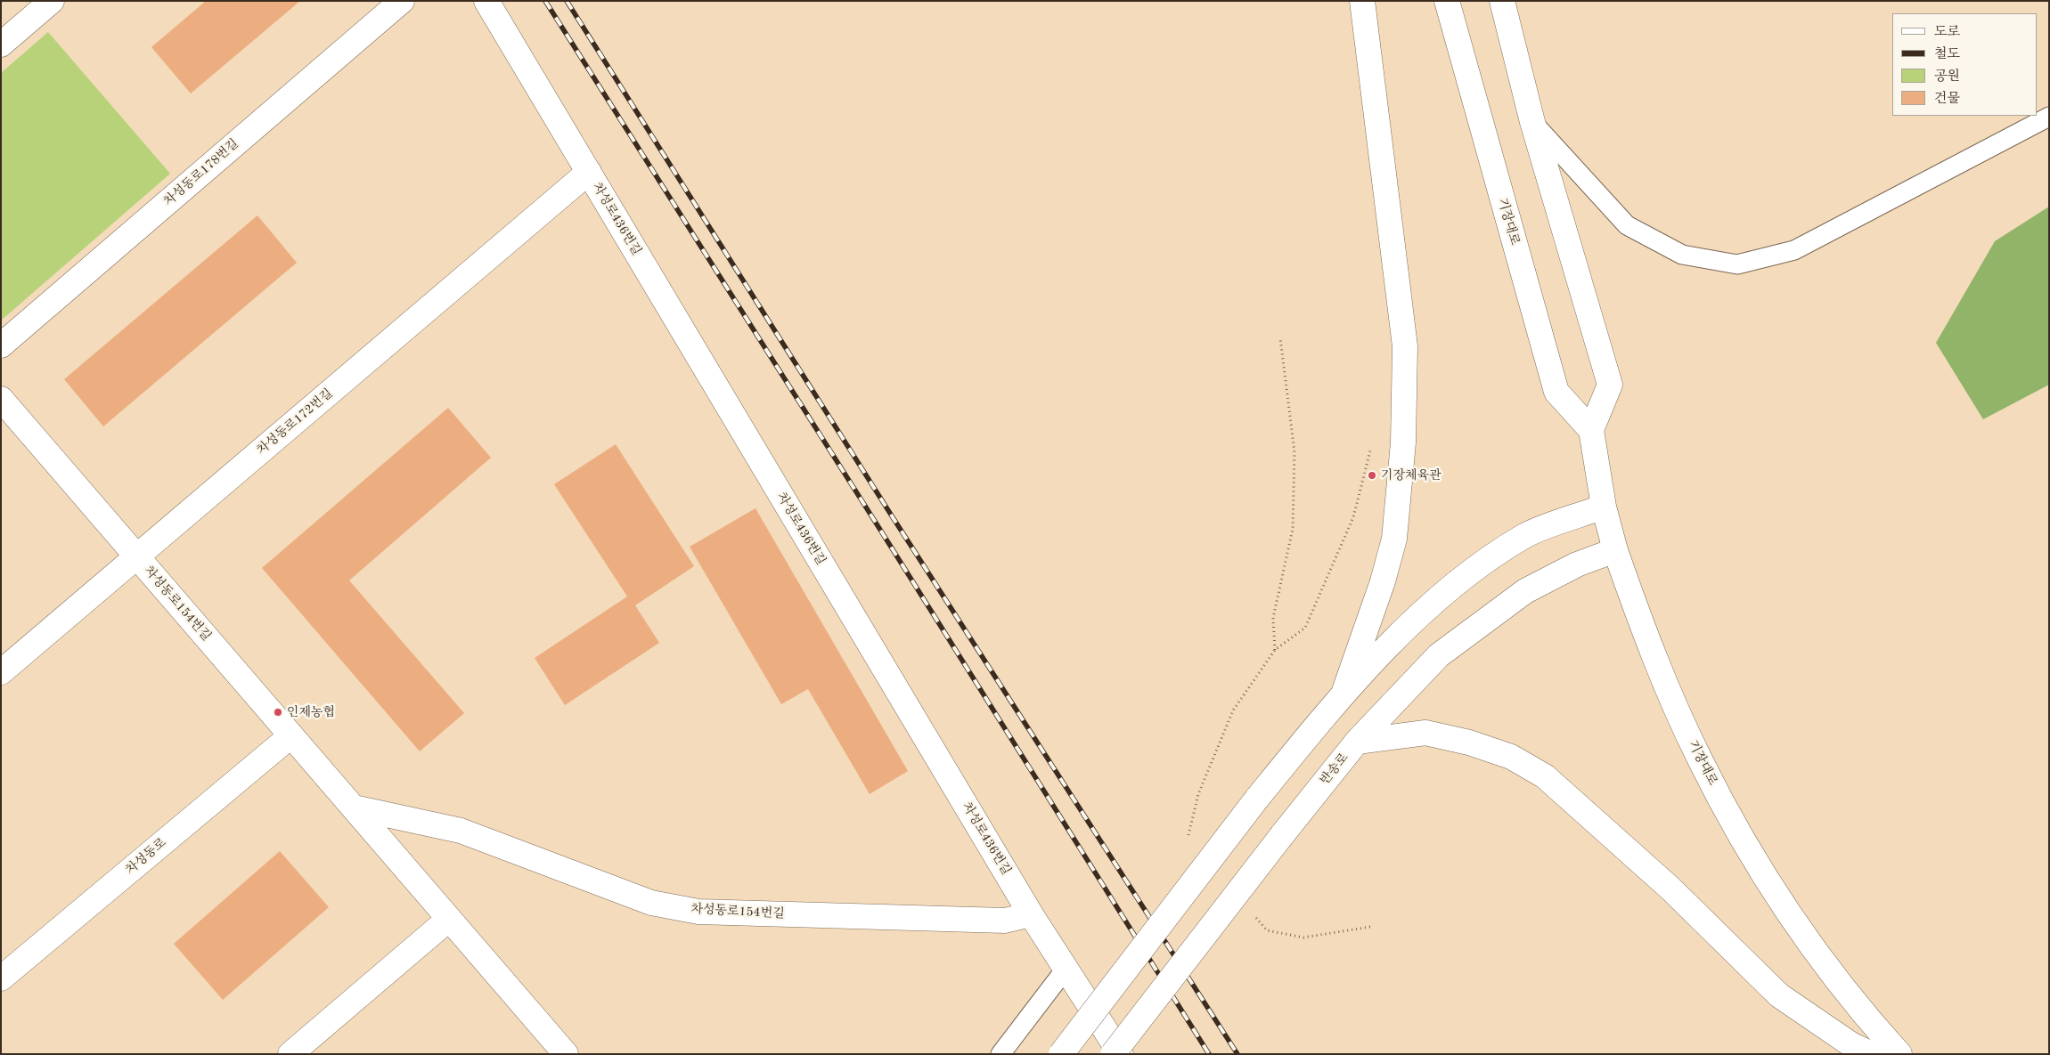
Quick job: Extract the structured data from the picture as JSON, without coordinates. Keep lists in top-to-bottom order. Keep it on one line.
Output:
{"streets":{"street":["차성동로178번길","차성로436번길","기장대로","차성동로172번길","차성동로154번길","반송로","차성동로"]},"crossings":[["차성로436번길","차성동로172번길"],["차성로436번길","차성동로154번길"],["기장대로","반송로"],["차성동로172번길","차성동로154번길"],["차성동로154번길","차성동로"]],"places":["기장체육관","인제농협"],"legend":["도로","철도","공원","건물"]}
